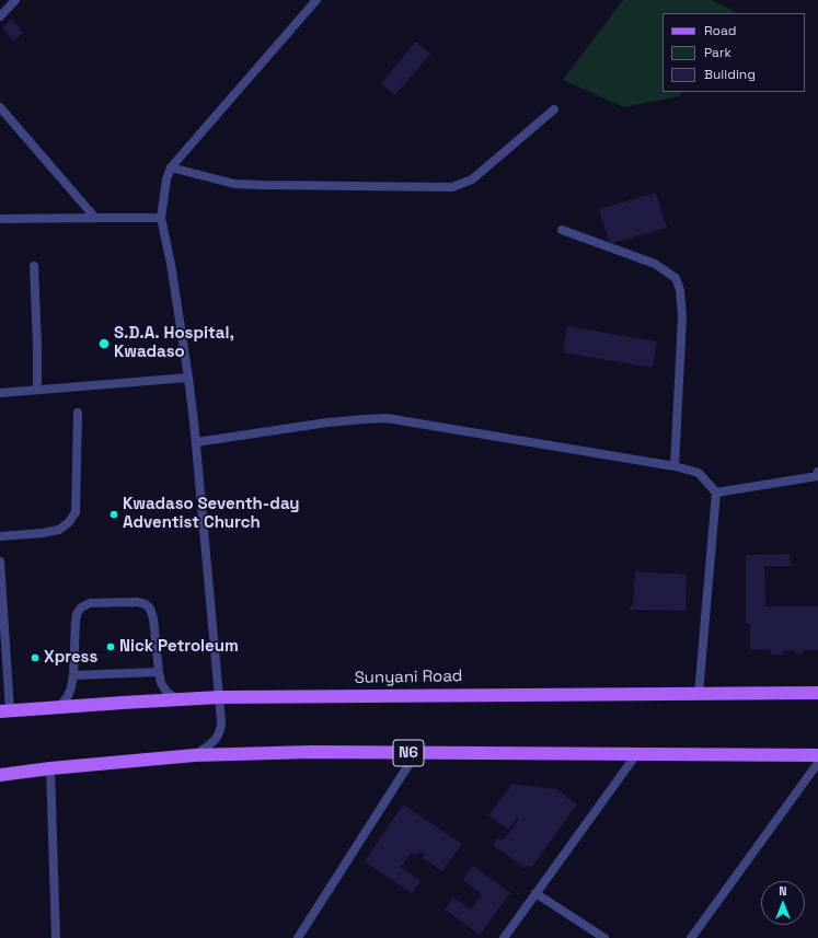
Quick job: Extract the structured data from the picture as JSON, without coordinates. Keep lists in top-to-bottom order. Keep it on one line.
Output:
{"streets":{"main road":["Sunyani Road","N6"]},"places":["S.D.A. Hospital, Kwadaso","Kwadaso Seventh-day Adventist Church","Nick Petroleum","Xpress"],"legend":["Road","Park","Building"],"north":"top"}
